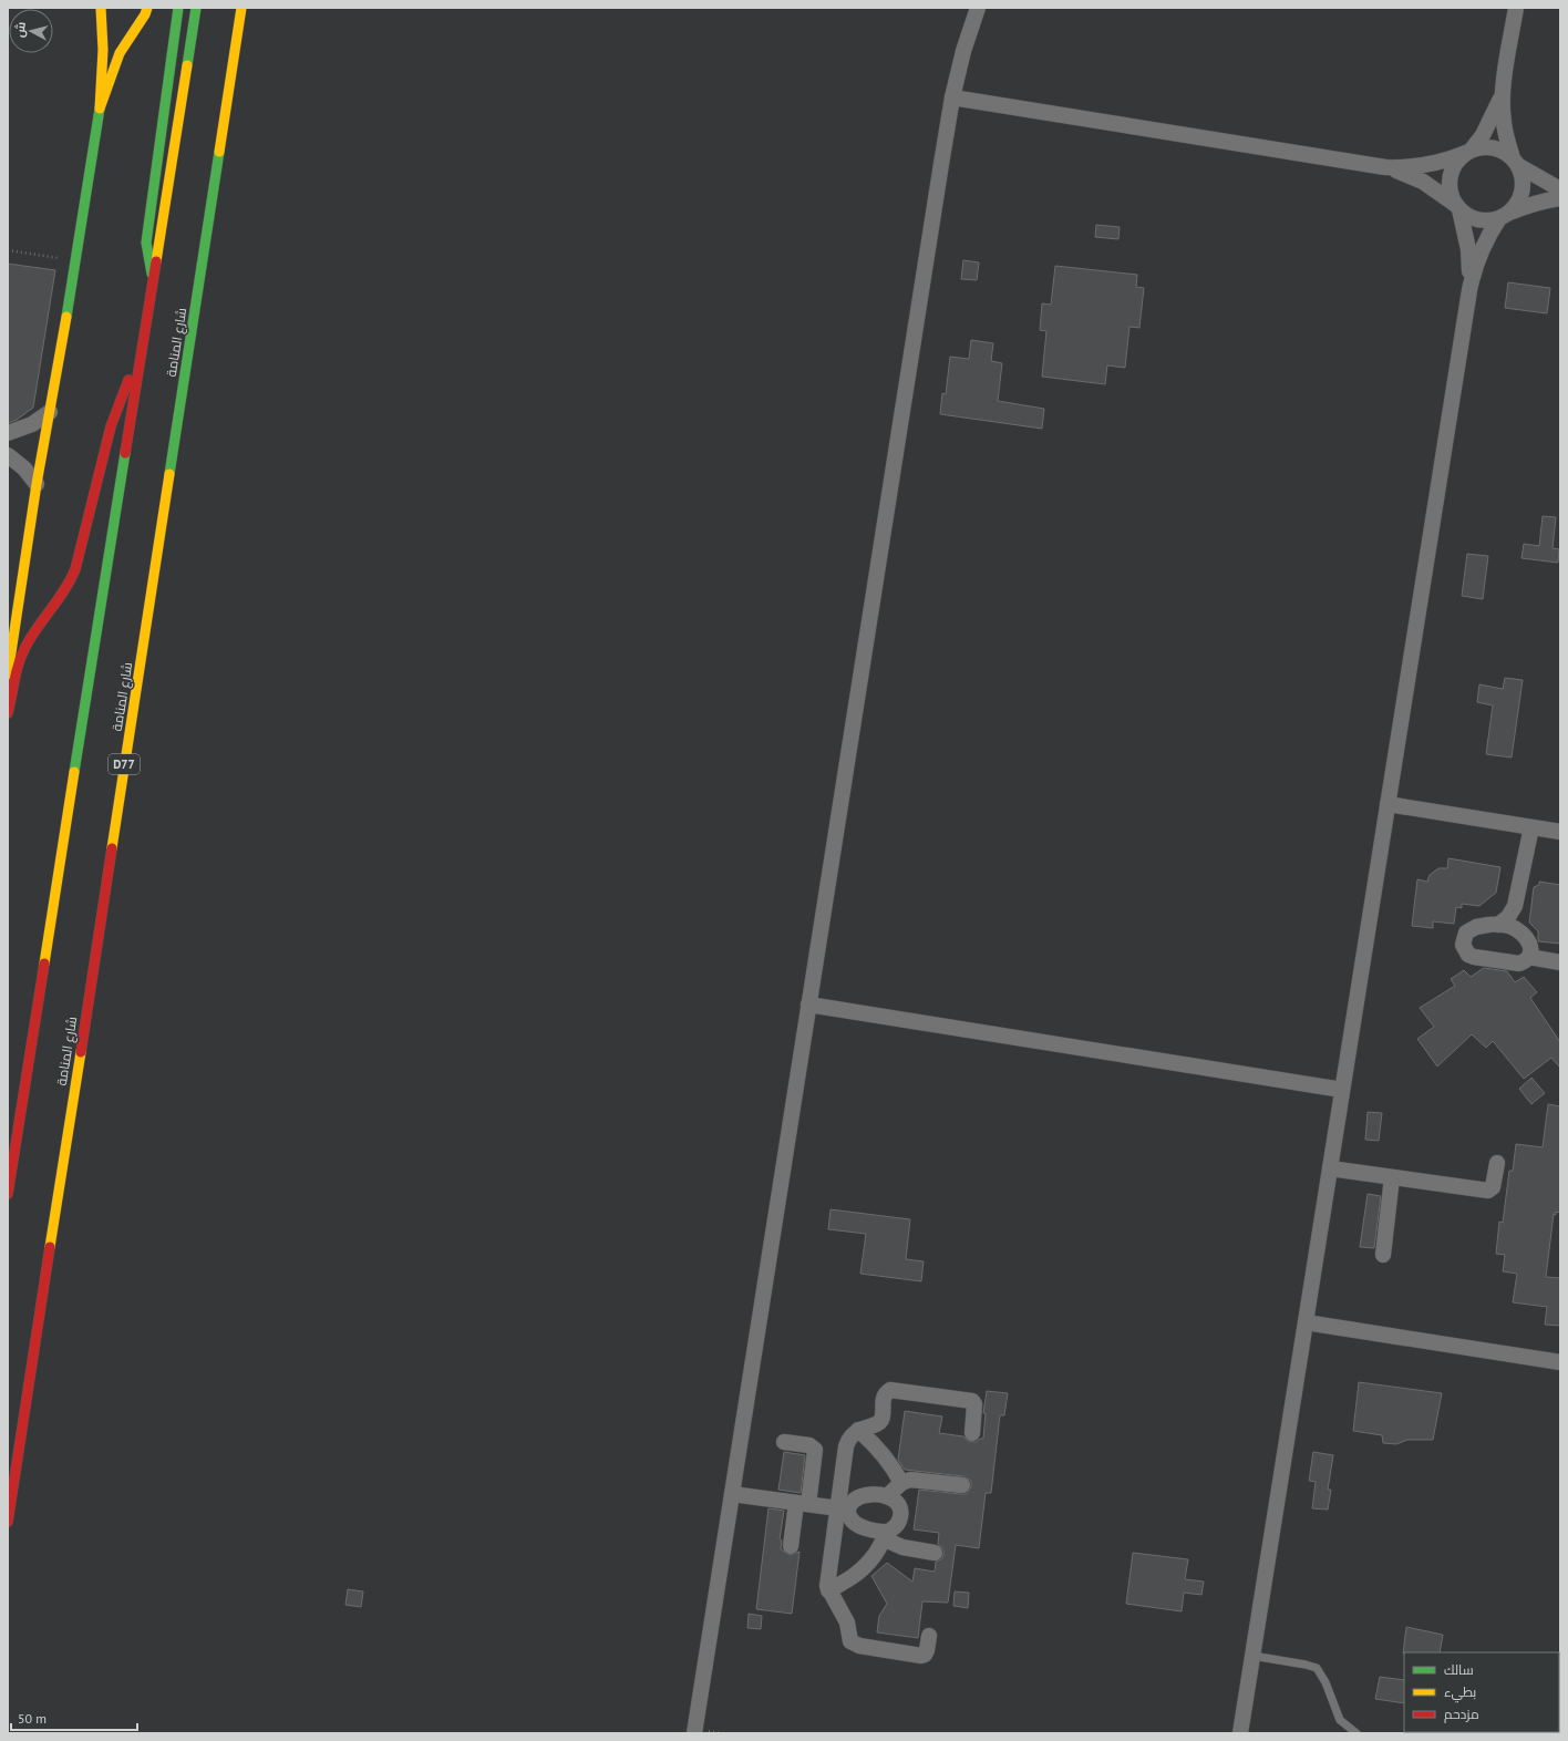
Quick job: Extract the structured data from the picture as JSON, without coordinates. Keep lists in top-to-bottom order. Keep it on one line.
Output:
{"streets":{"main road":["شارع المنامة","D77"]},"legend":["سالك","بطيء","مزدحم"],"scale_bar":"50 m","north":"left"}
